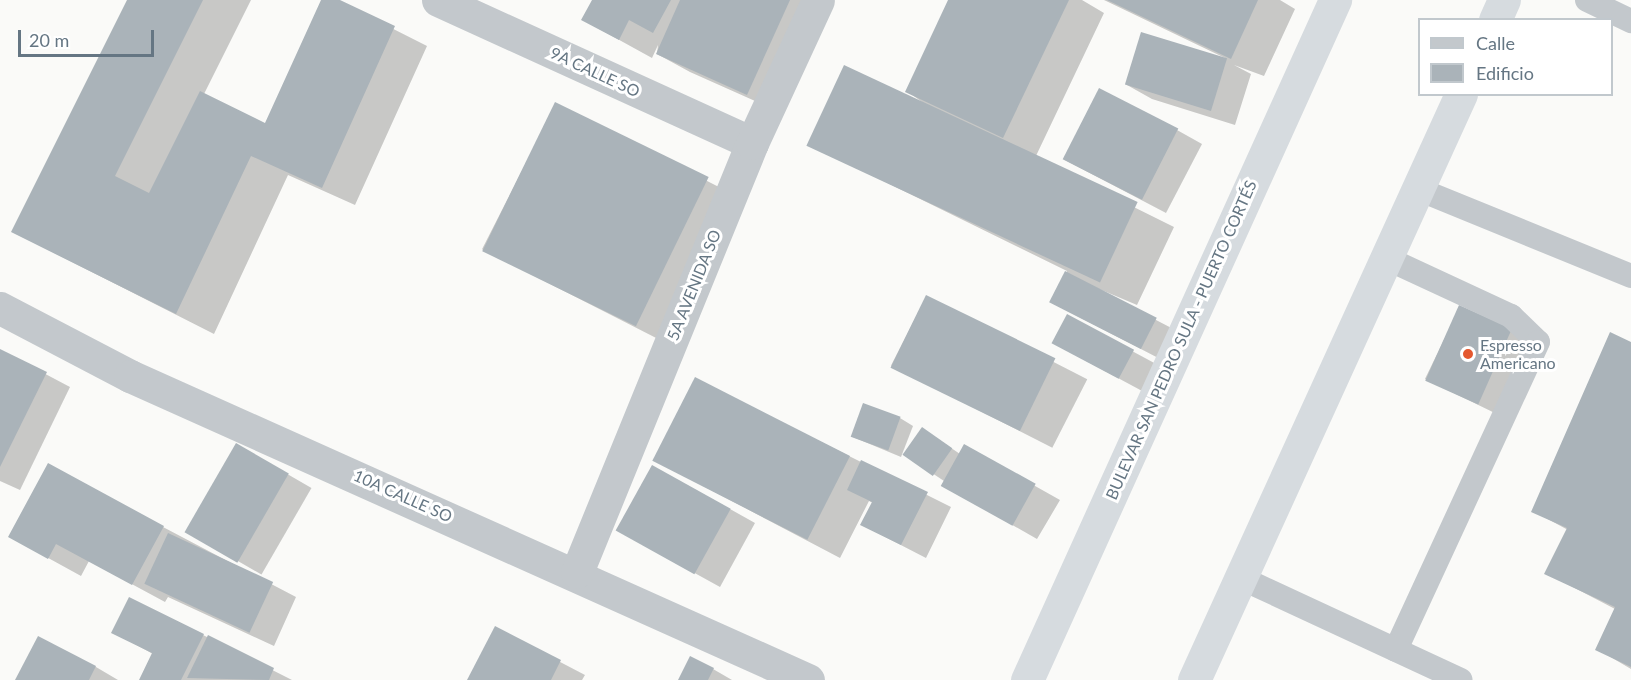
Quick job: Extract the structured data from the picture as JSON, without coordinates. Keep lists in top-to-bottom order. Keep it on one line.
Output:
{"streets":{"highway":["BULEVAR SAN PEDRO SULA - PUERTO CORTÉS"],"street":["9A CALLE SO","5A AVENIDA SO","10A CALLE SO"]},"crossings":[["9A CALLE SO","5A AVENIDA SO"],["5A AVENIDA SO","10A CALLE SO"]],"places":["Espresso Americano"],"legend":["Calle","Edificio"],"scale_bar":"20 m"}
